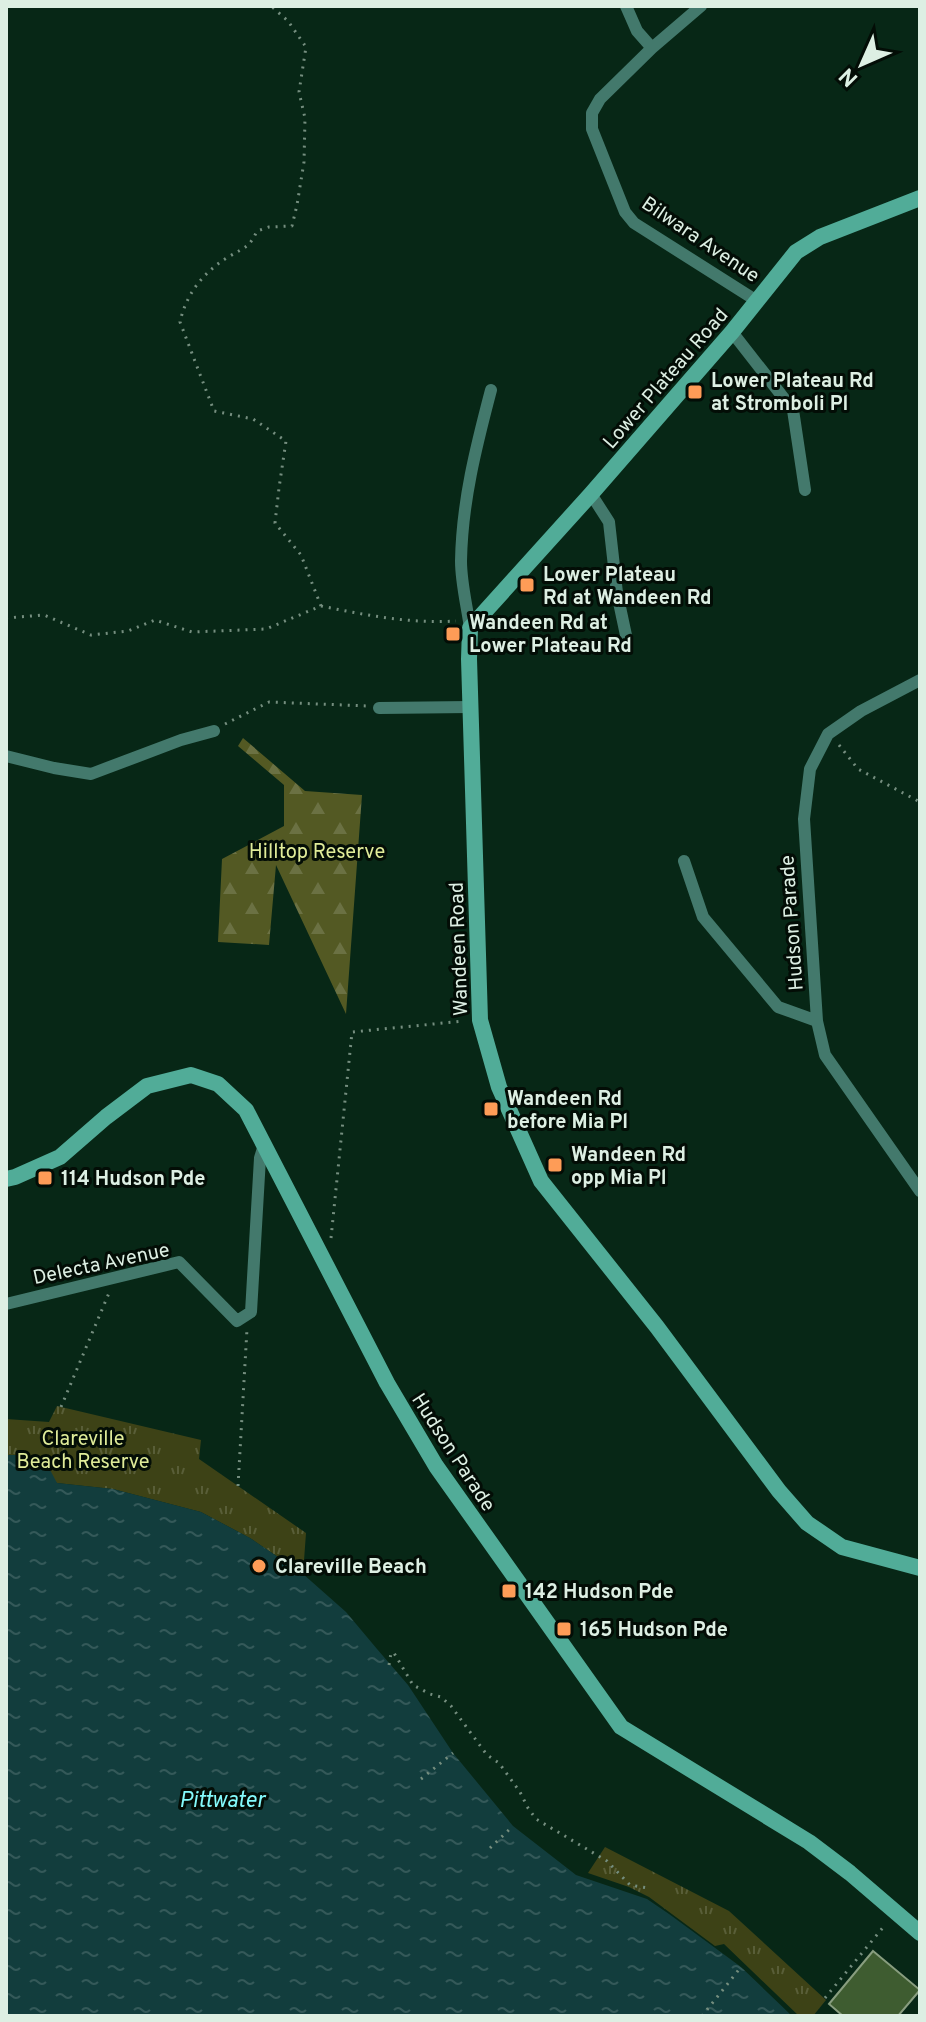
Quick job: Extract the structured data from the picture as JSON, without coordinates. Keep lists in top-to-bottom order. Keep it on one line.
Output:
{"streets":{"street":["Bilwara Avenue","Lower Plateau Road","Hudson Parade","Wandeen Road","Delecta Avenue"]},"crossings":[["Bilwara Avenue","Lower Plateau Road"],["Lower Plateau Road","Wandeen Road"]],"water":["Pittwater"],"parks":["Hilltop Reserve","Clareville Beach Reserve"],"places":{"transit":["Lower Plateau Rd at Stromboli Pl","Lower Plateau Rd at Wandeen Rd","Wandeen Rd at Lower Plateau Rd","Wandeen Rd before Mia Pl","Wandeen Rd opp Mia Pl","114 Hudson Pde","142 Hudson Pde","165 Hudson Pde"],"other":["Clareville Beach"]},"north":"bottom left"}
